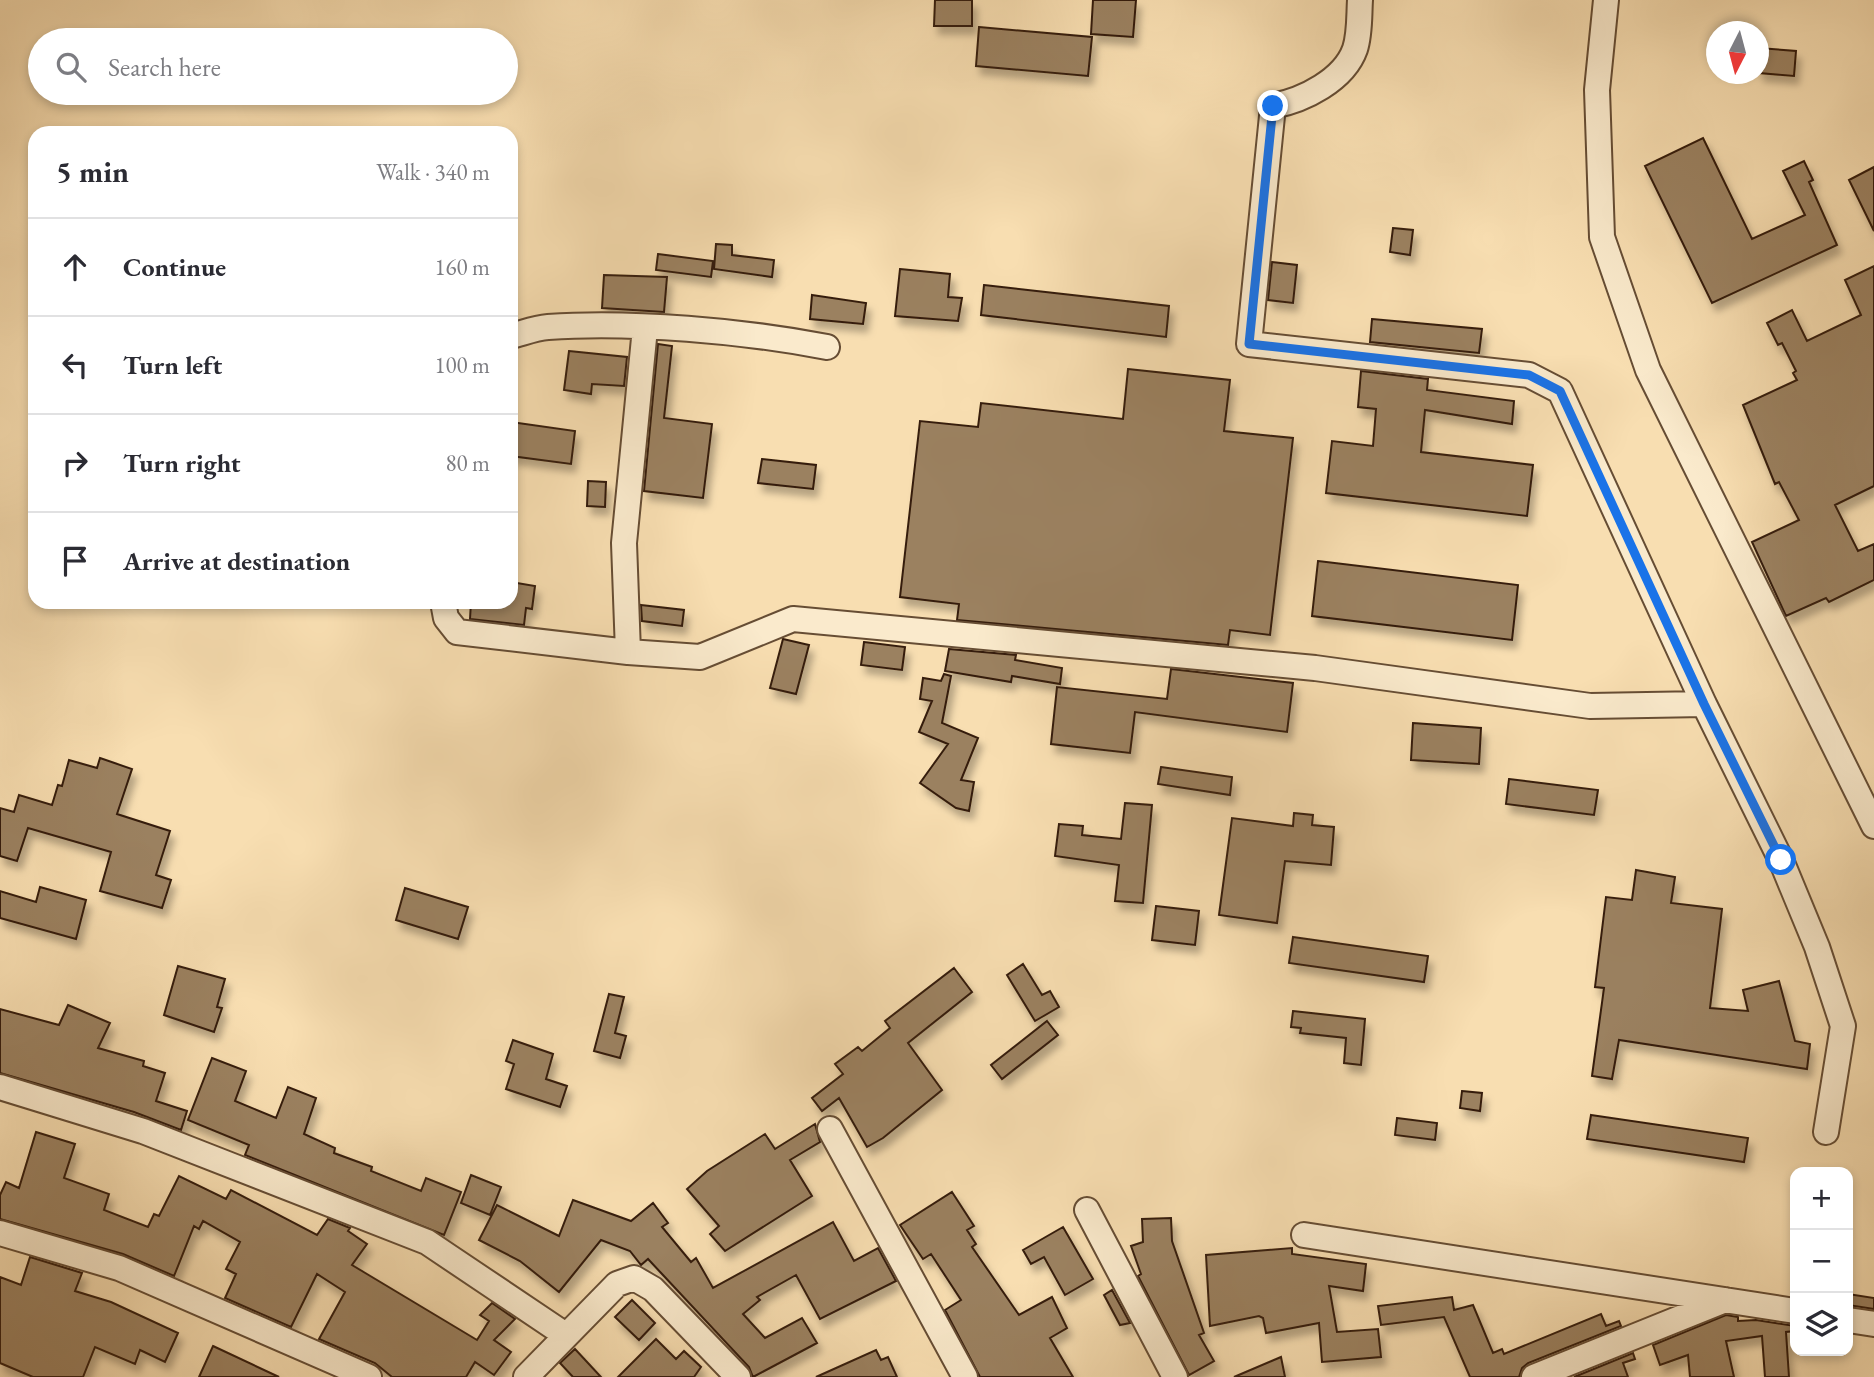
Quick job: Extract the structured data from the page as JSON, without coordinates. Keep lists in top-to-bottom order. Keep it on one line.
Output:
{"north":"bottom","page":{"search":"Search here","heading":["5 min","Walk · 340 m"],"list":[["Continue","160 m"],["Turn left","100 m"],["Turn right","80 m"],"Arrive at destination"],"map_buttons":["+","−"]}}
